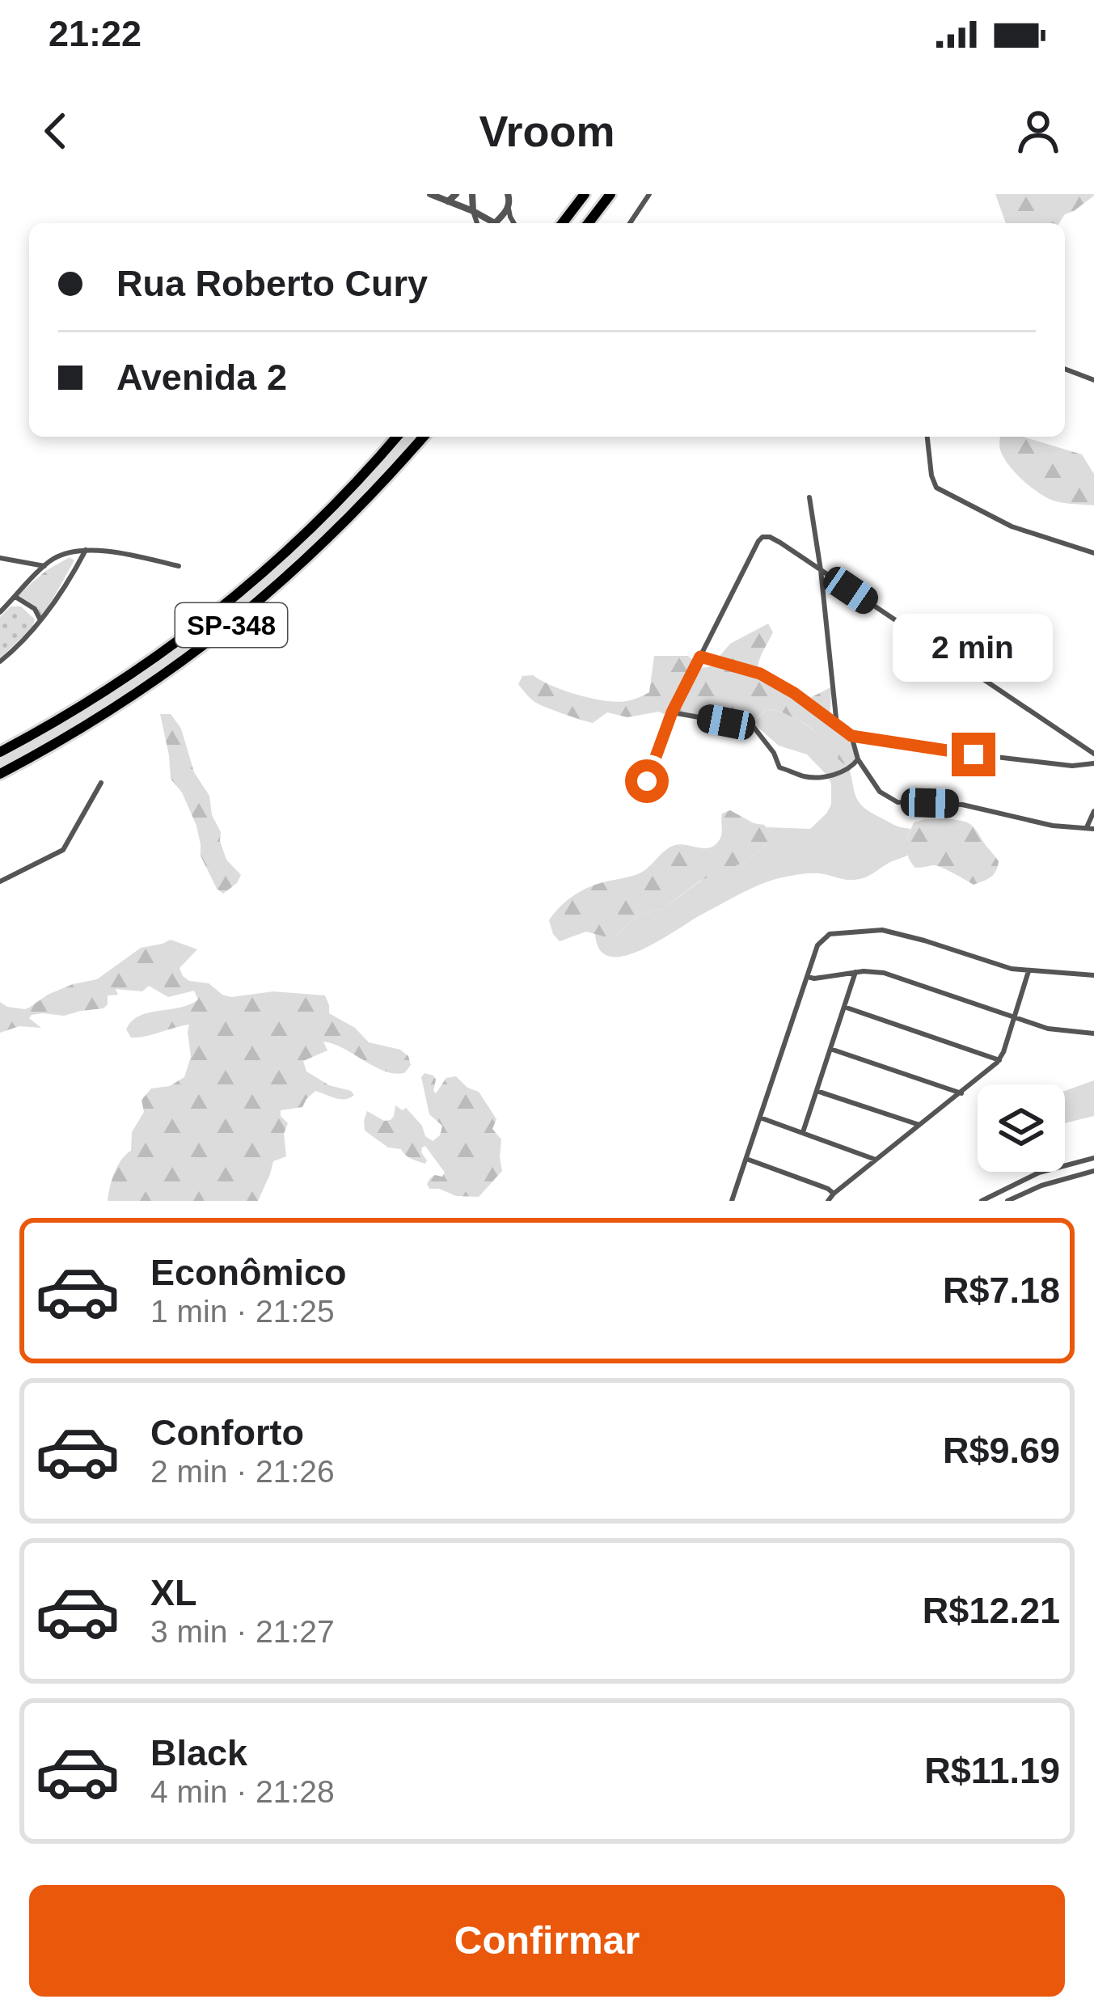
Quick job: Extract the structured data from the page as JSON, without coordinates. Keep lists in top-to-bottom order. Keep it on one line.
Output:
{"streets":{"highway":["SP-348"]},"page":{"status":"21:22","header":"Vroom","banner":["Rua Roberto Cury","Avenida 2"],"bubble":"2 min","list":[{"name":"Econômico","note":"1 min · 21:25","value":"R$7.18"},{"name":"Conforto","note":"2 min · 21:26","value":"R$9.69"},{"name":"XL","note":"3 min · 21:27","value":"R$12.21"},{"name":"Black","note":"4 min · 21:28","value":"R$11.19"}],"buttons":"Confirmar"}}
